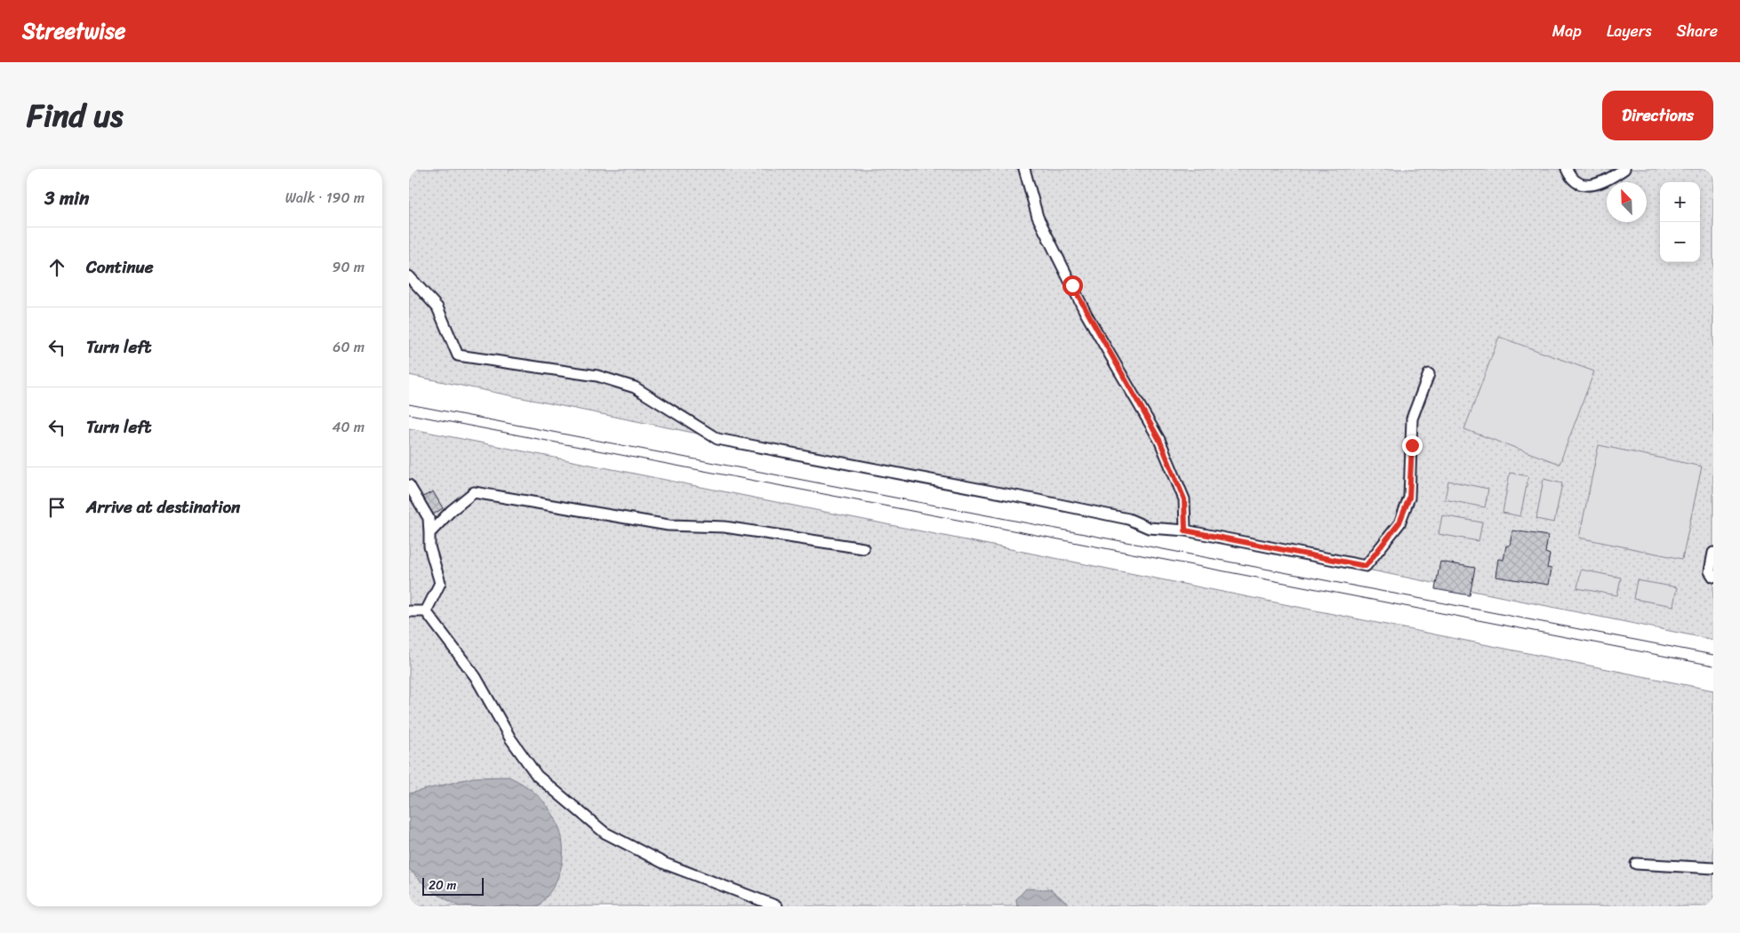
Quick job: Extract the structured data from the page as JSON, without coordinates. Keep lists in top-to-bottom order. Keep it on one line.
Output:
{"scale_bar":"20 m","north":"top left","page":{"header":"Streetwise","nav":["Map","Layers","Share"],"title":"Find us","buttons":"Directions","heading":["3 min","Walk · 190 m"],"map_buttons":["+","−"],"list":[["Continue","90 m"],["Turn left","60 m"],["Turn left","40 m"],"Arrive at destination"],"scale":"20 m"}}
